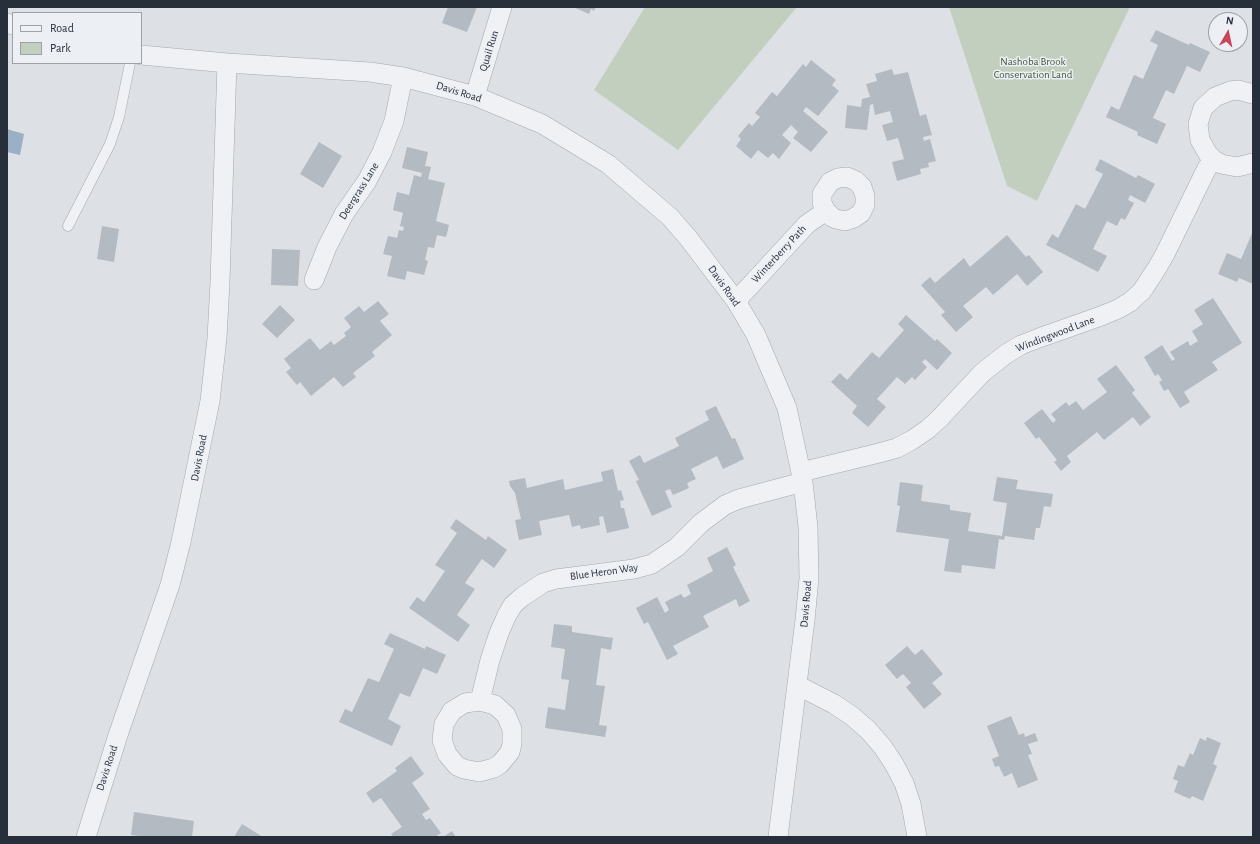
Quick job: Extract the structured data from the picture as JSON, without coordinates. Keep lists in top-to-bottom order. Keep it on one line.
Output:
{"streets":{"street":["Quail Run","Davis Road","Deergrass Lane","Winterberry Path","Windingwood Lane","Blue Heron Way"]},"crossings":[["Quail Run","Davis Road"],["Davis Road","Deergrass Lane"],["Davis Road","Winterberry Path"],["Davis Road","Windingwood Lane"],["Davis Road","Blue Heron Way"],["Windingwood Lane","Blue Heron Way"]],"parks":["Nashoba Brook Conservation Land"],"legend":["Road","Park"],"north":"top"}
